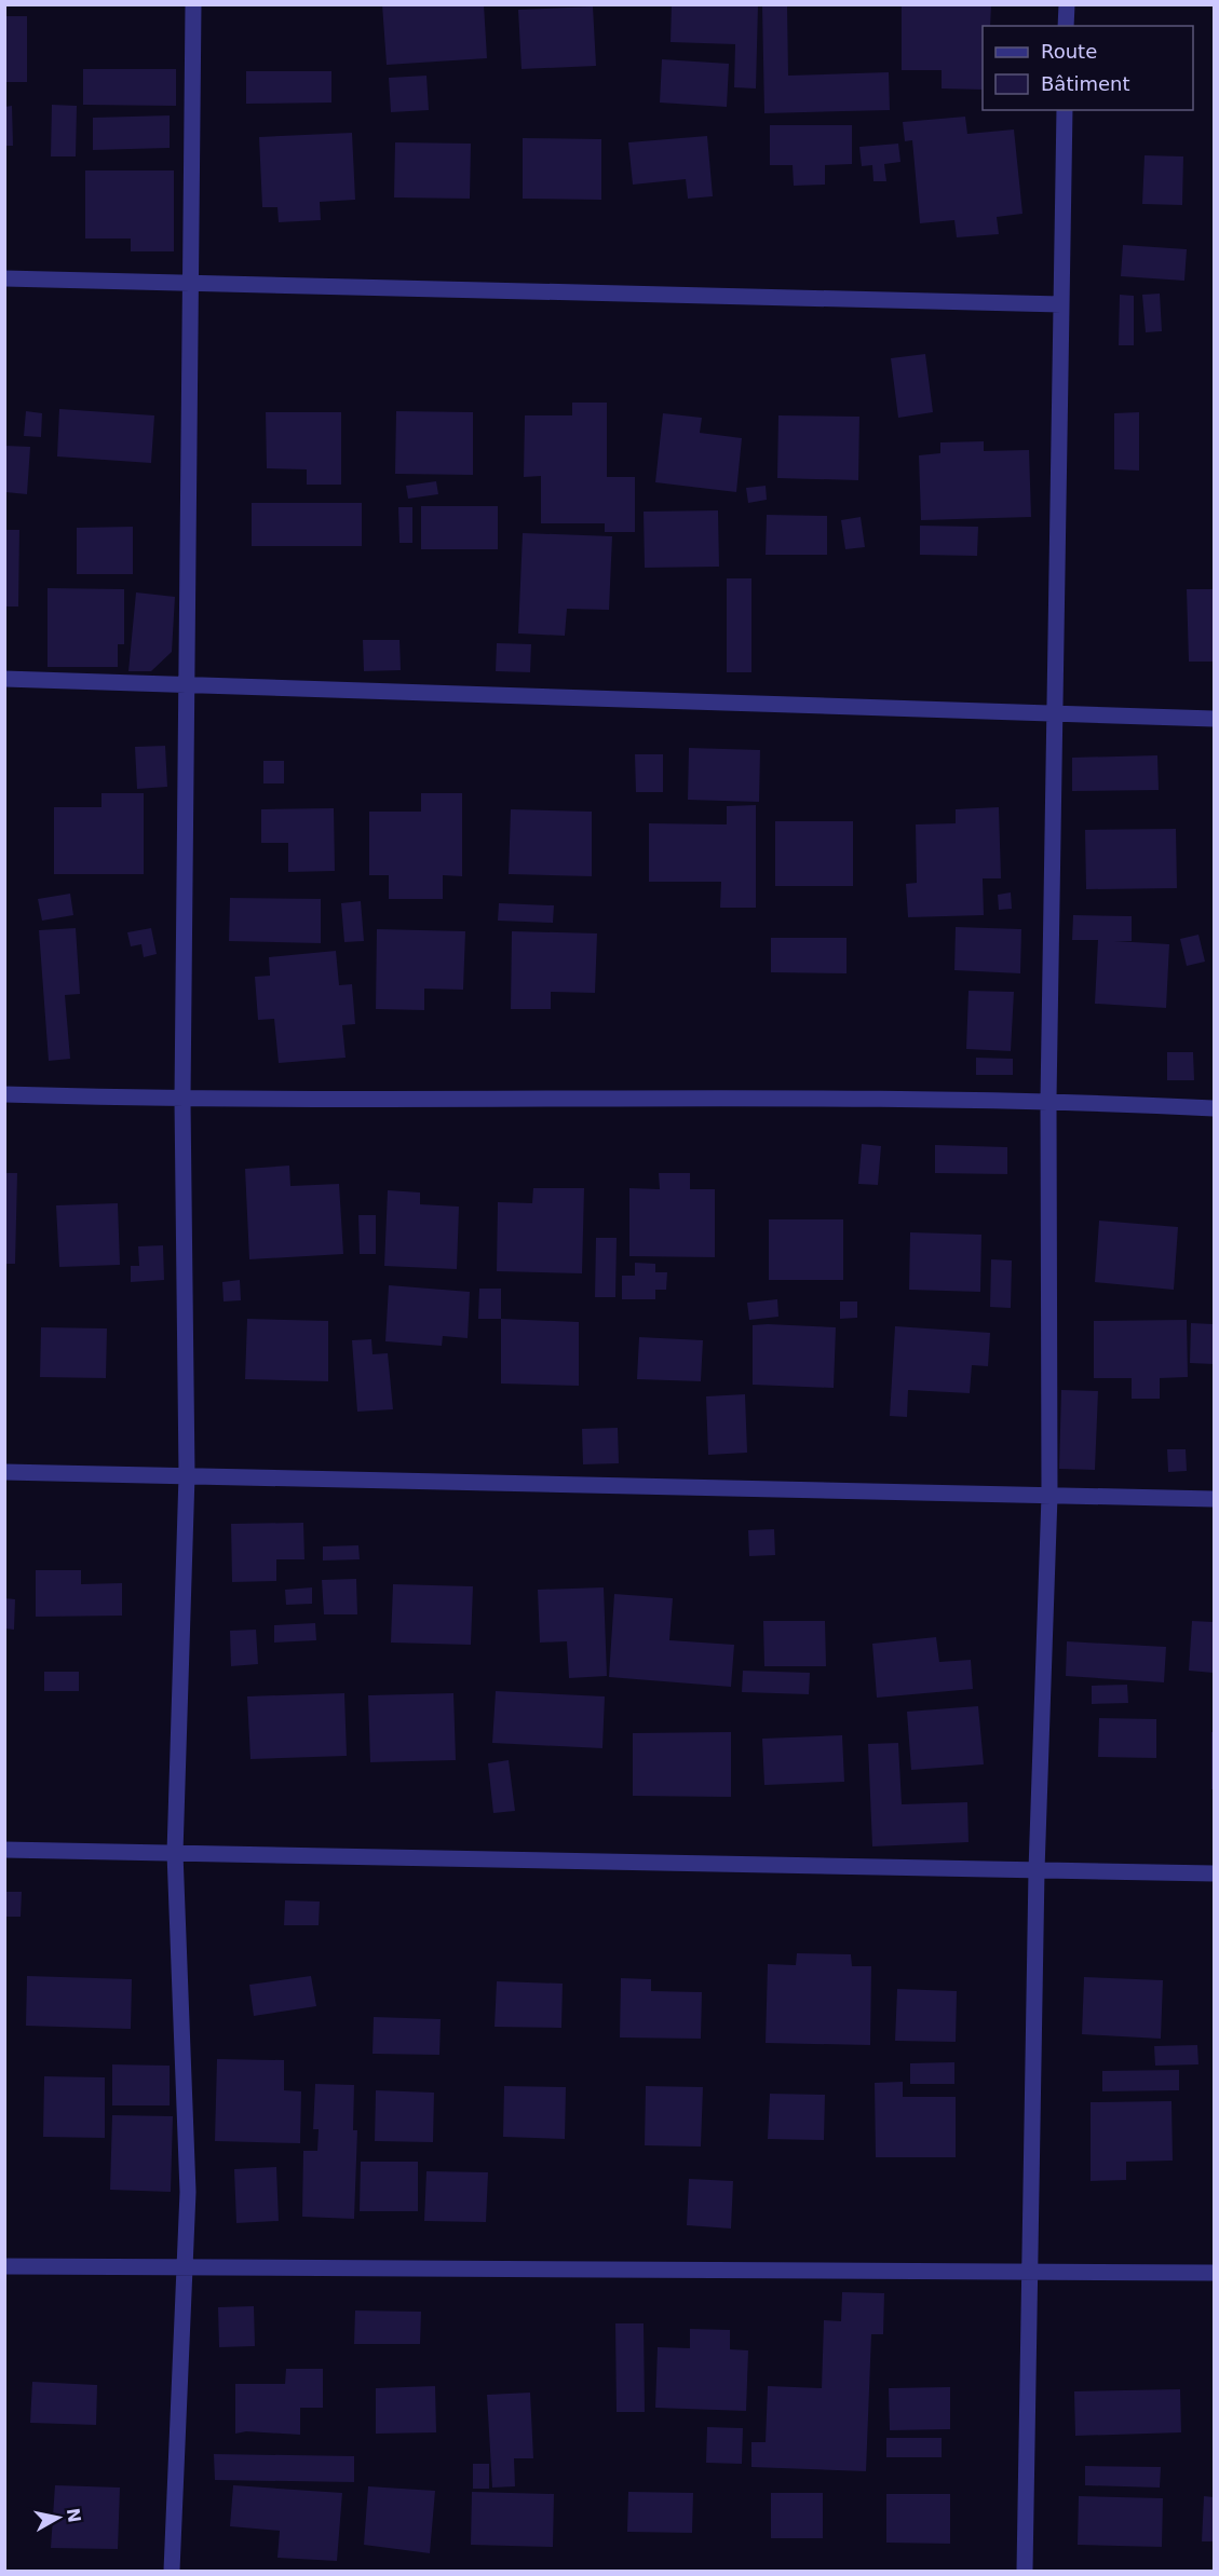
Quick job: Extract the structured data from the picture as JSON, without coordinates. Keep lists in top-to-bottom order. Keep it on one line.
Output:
{"legend":["Route","Bâtiment"],"north":"right"}
